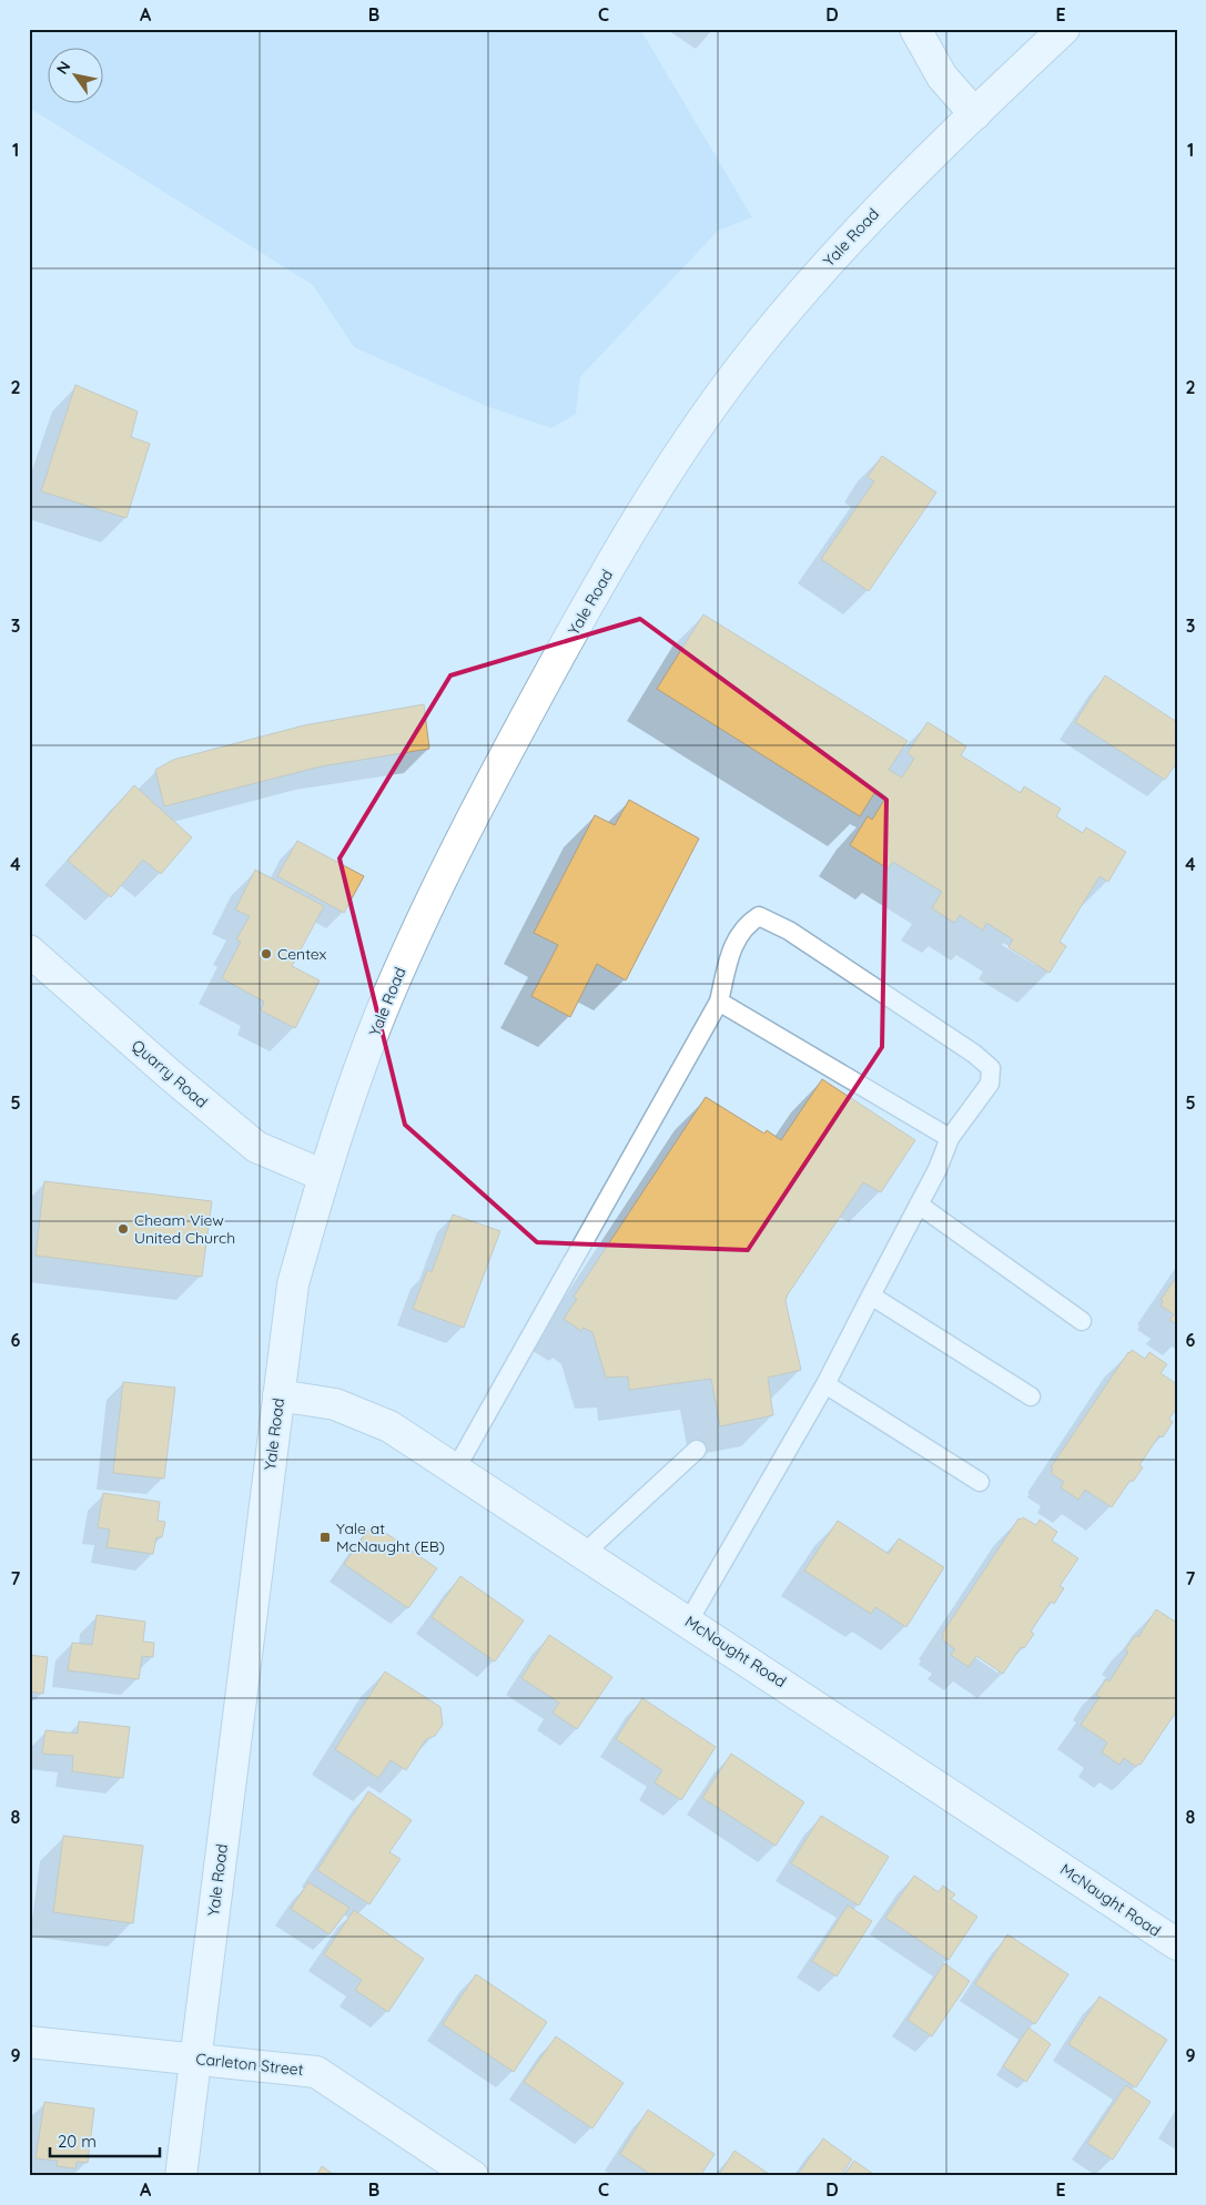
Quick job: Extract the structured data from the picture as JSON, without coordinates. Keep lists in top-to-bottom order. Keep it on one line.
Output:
{"streets":{"main road":["Yale Road","Quarry Road","McNaught Road","Carleton Street"]},"crossings":[["Yale Road","Quarry Road"],["Yale Road","McNaught Road"],["Yale Road","Carleton Street"]],"places":{"other":["Centex","Cheam View United Church"],"transit":["Yale at McNaught (EB)"]},"scale_bar":"20 m","north":"top left","grid":{"columns":["A","B","C","D","E"],"rows":["1","2","3","4","5","6","7","8","9"]}}
